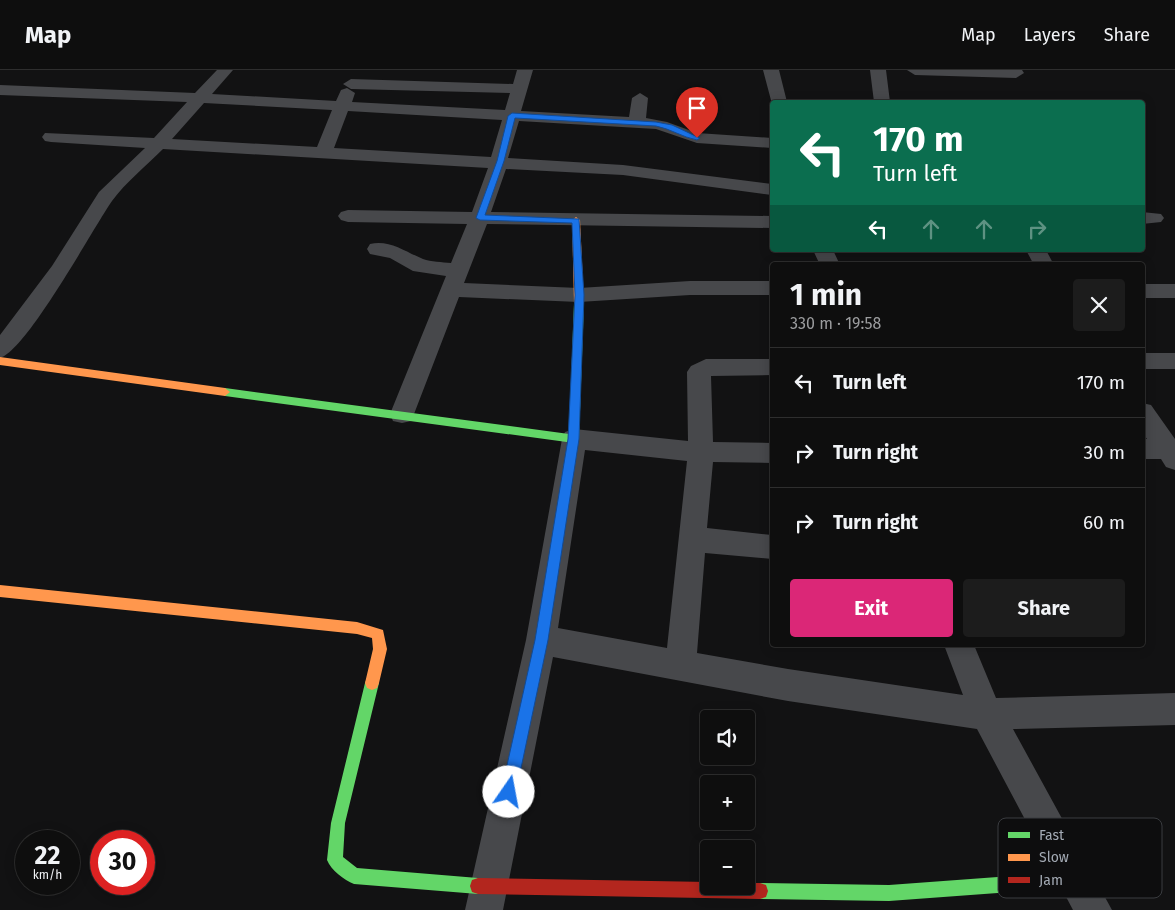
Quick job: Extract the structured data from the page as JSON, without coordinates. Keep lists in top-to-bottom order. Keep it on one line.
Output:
{"legend":["Fast","Slow","Jam"],"page":{"header":"Map","nav":["Map","Layers","Share"],"turn":["170 m","Turn left"],"heading":["1 min","330 m · 19:58"],"list":[{"name":"Turn left","value":"170 m"},{"name":"Turn right","value":"30 m"},{"name":"Turn right","value":"60 m"}],"buttons":["Exit","Share"],"map_buttons":["+","−"],"speed":"22 km/h","limit":"30"}}
